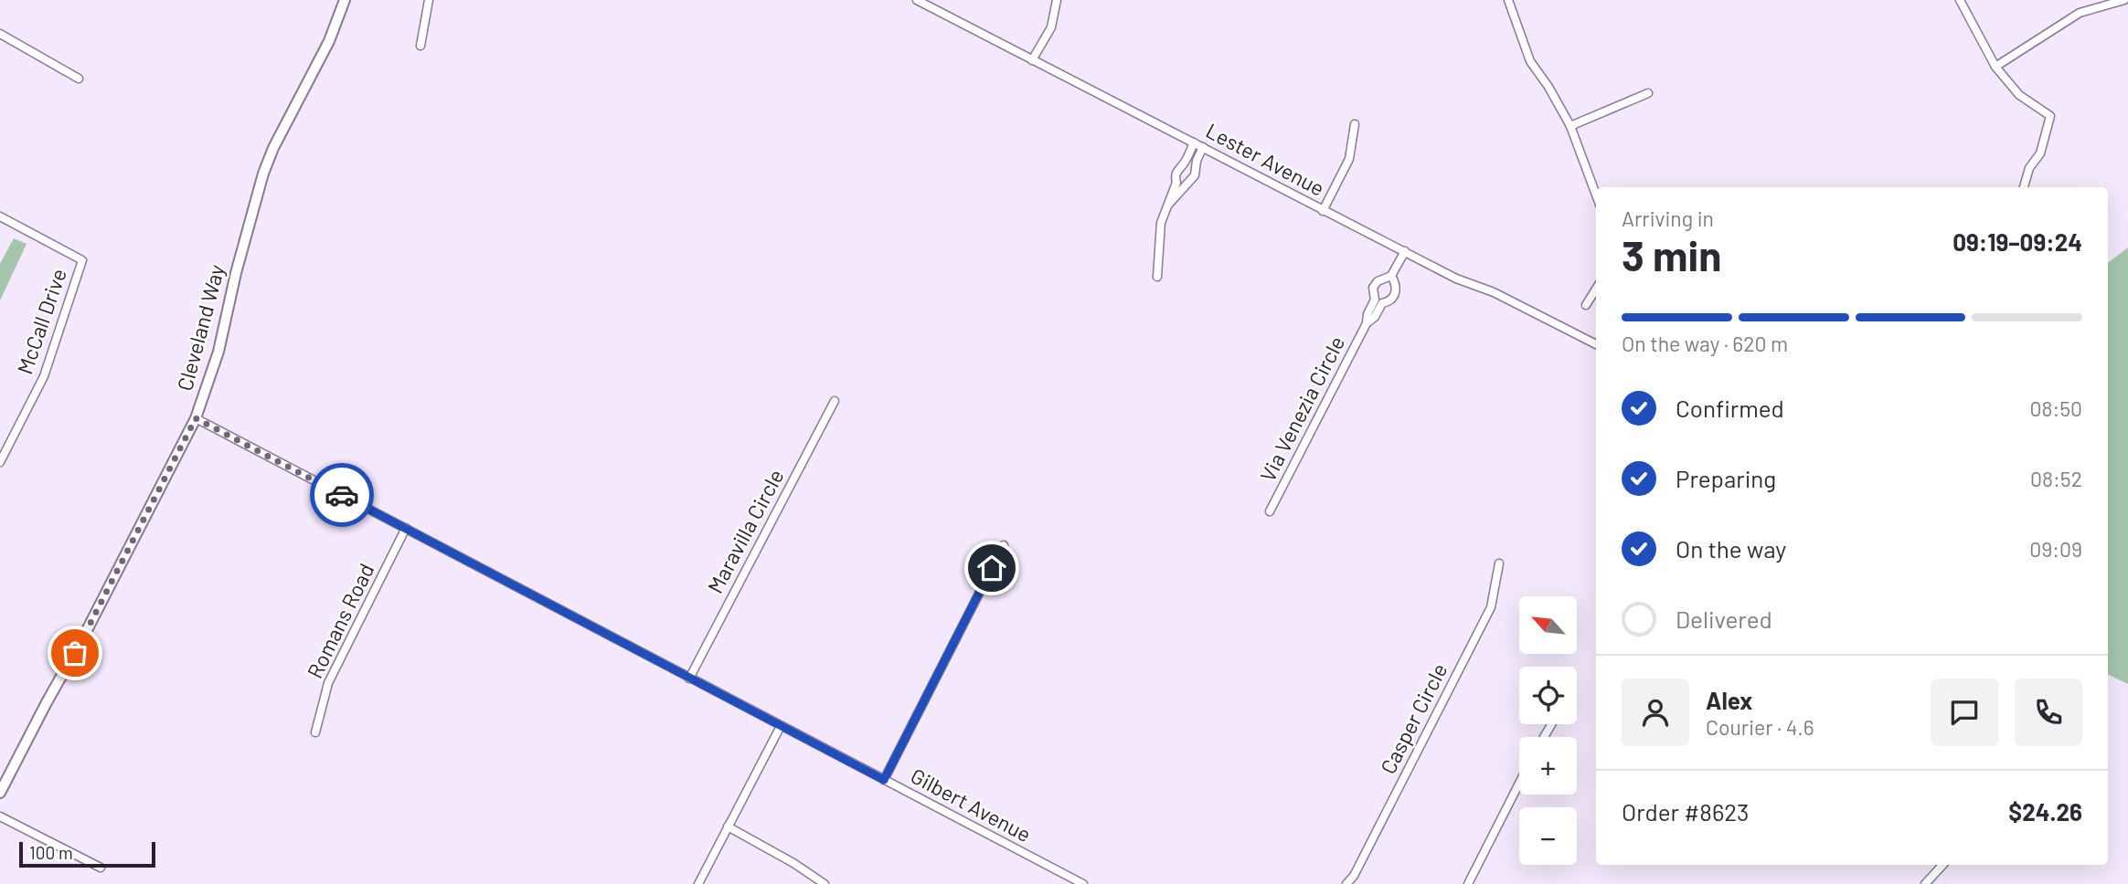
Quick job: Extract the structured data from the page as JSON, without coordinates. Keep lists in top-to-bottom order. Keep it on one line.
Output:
{"streets":{"street":["Lester Avenue","McCall Drive","Cleveland Way","Via Venezia Circle","Maravilla Circle","Romans Road","Casper Circle","Gilbert Avenue"]},"crossings":[["Lester Avenue","Via Venezia Circle"],["Cleveland Way","Gilbert Avenue"],["Maravilla Circle","Gilbert Avenue"],["Romans Road","Gilbert Avenue"]],"scale_bar":"100 m","north":"top left","page":{"heading":["3 min","Arriving in","09:19–09:24"],"panel":["Alex","Courier · 4.6","Order #8623","$24.26"],"bar":"On the way · 620 m","list":[["Confirmed","08:50"],["Preparing","08:52"],["On the way","09:09"],"Delivered"],"map_buttons":["+","−"],"scale":"100 m"}}
